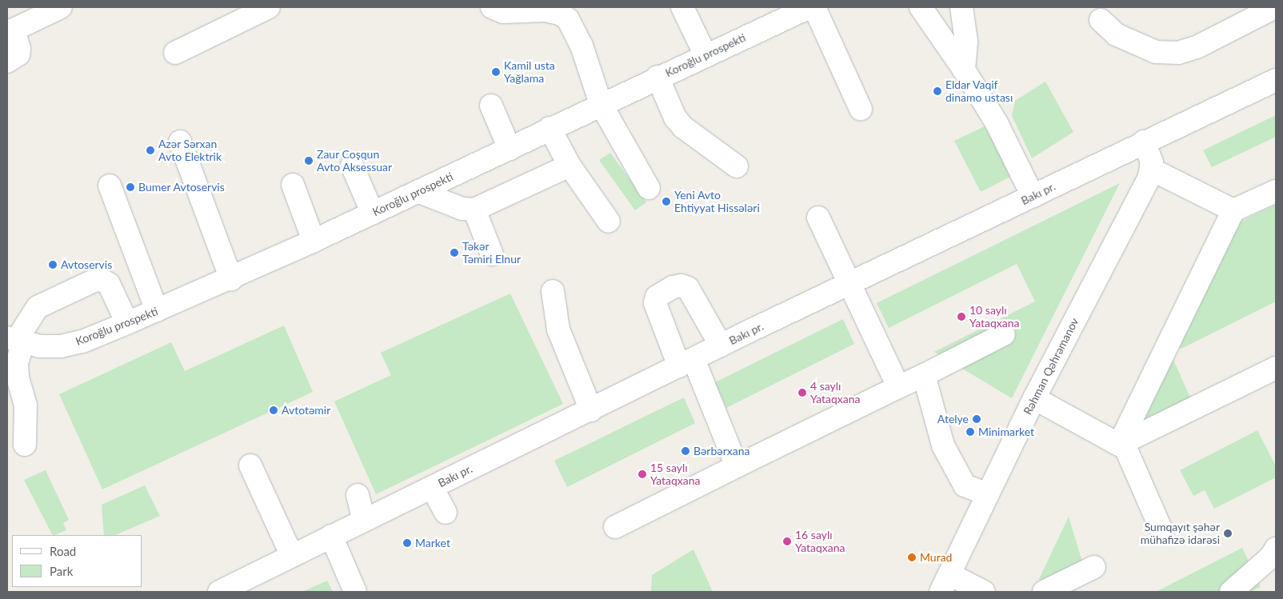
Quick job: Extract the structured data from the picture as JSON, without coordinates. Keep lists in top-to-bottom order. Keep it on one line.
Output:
{"streets":{"street":["Koroğlu prospekti","Bakı pr.","Rəhman Qəhrəmanov"]},"places":["Kamil usta Yağlama","Eldar Vaqif dinamo ustası","Azər Sərxan Avto Elektrik","Zaur Coşqun Avto Aksessuar","Bumer Avtoservis","Yeni Avto Ehtiyyat Hissələri","Təkər Təmiri Elnur","Avtoservis","10 saylı Yataqxana","4 saylı Yataqxana","Avtotəmir","Atelye","Minimarket","Bərbərxana","15 saylı Yataqxana","Sumqayıt şəhər mühafizə idarəsi","16 saylı Yataqxana","Market","Murad"],"legend":["Road","Park"]}
